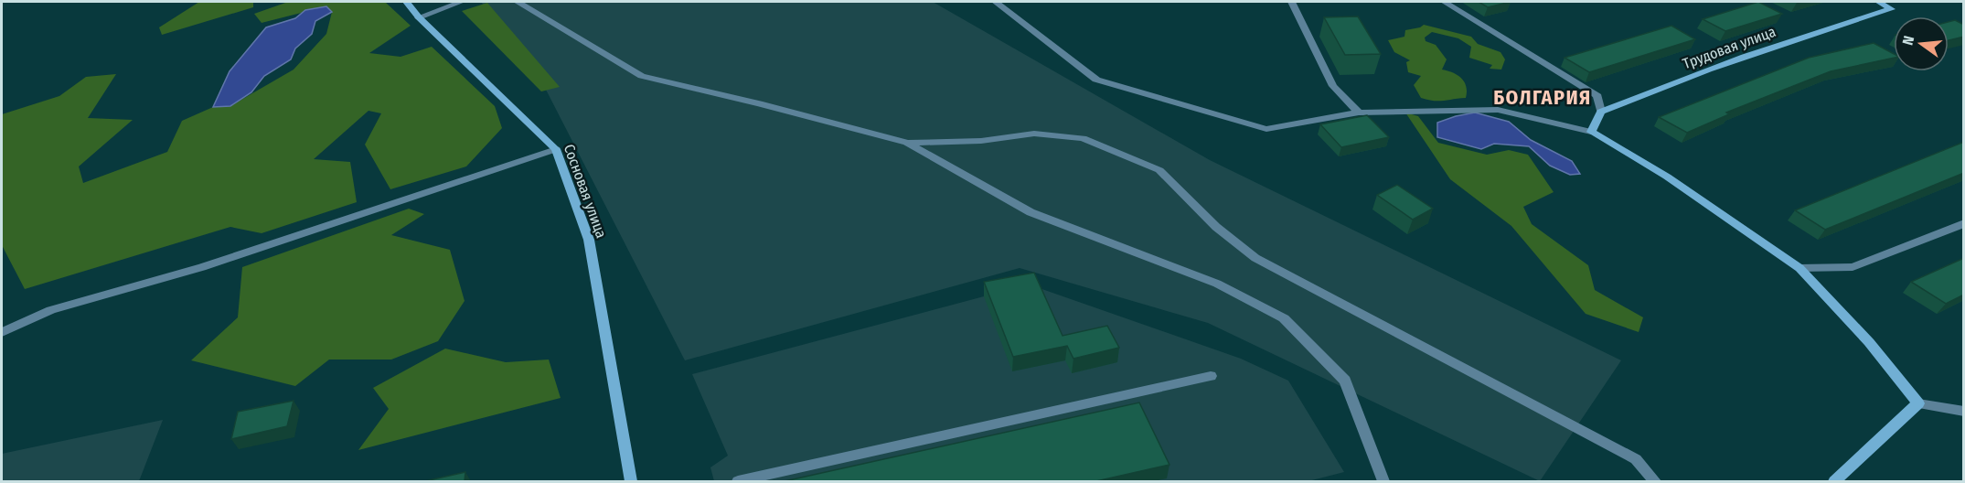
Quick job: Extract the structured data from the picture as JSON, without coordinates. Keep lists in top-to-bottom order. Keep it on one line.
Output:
{"streets":{"street":["Трудовая улица","Сосновая улица"]},"districts":["БОЛГАРИЯ"],"north":"left"}
